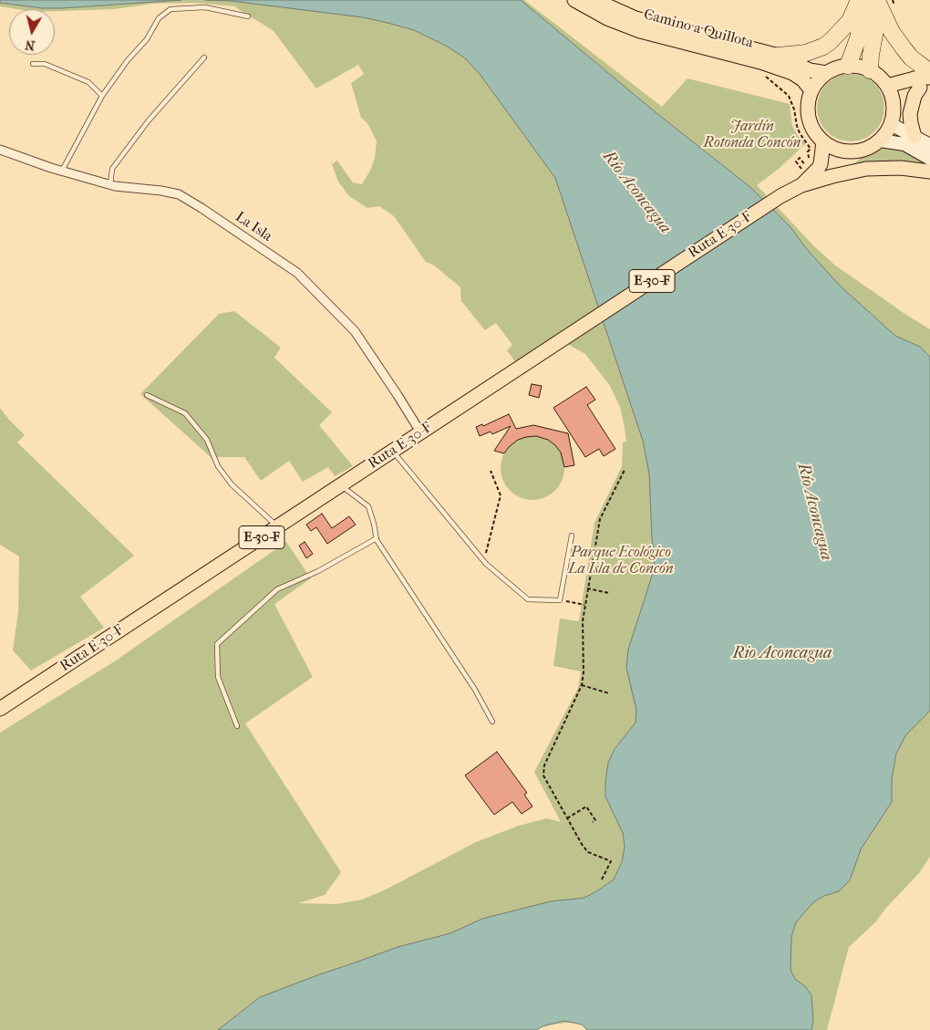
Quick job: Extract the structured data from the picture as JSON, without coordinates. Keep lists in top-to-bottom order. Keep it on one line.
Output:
{"streets":{"main road":["Camino a Quillota","Ruta E-30-F","E-30-F"],"street":["La Isla"]},"crossings":[["Camino a Quillota","Ruta E-30-F"],["Camino a Quillota","E-30-F"],["La Isla","Ruta E-30-F"],["Ruta E-30-F","E-30-F"]],"water":["Río Aconcagua","Rio Aconcagua"],"parks":["Jardín Rotonda Concón","Parque Ecológico La Isla de Concón"],"north":"bottom"}
